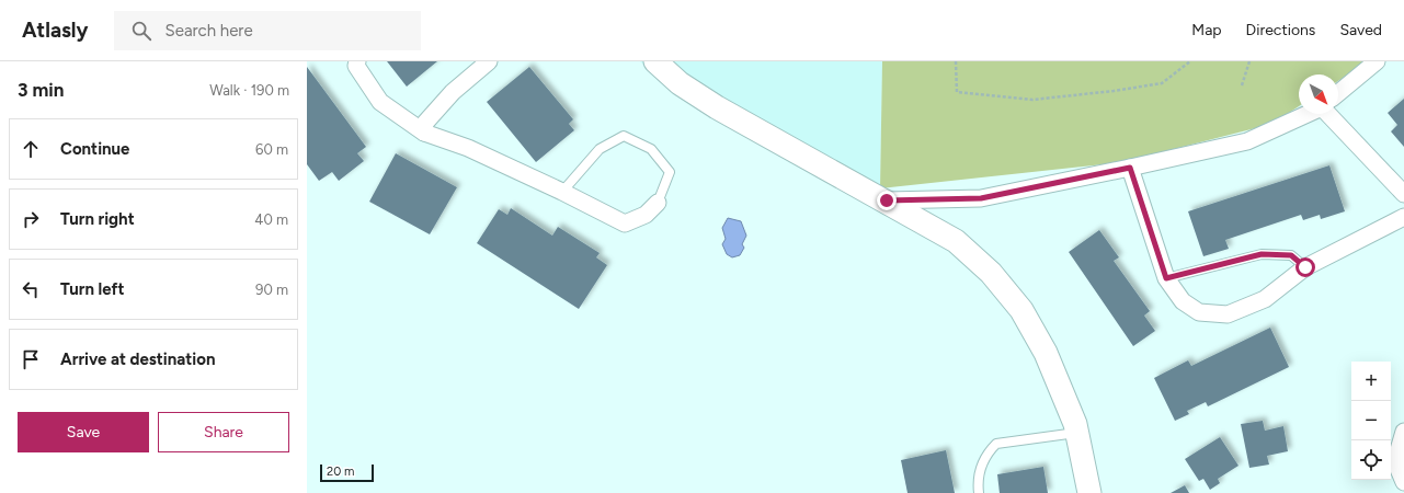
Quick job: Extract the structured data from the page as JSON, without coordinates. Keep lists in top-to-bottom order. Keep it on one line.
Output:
{"scale_bar":"20 m","north":"bottom right","page":{"header":"Atlasly","search":"Search here","nav":["Map","Directions","Saved"],"heading":["3 min","Walk · 190 m"],"list":[["Continue","60 m"],["Turn right","40 m"],["Turn left","90 m"],"Arrive at destination"],"map_buttons":["+","−"],"buttons":["Save","Share"],"scale":"20 m"}}
